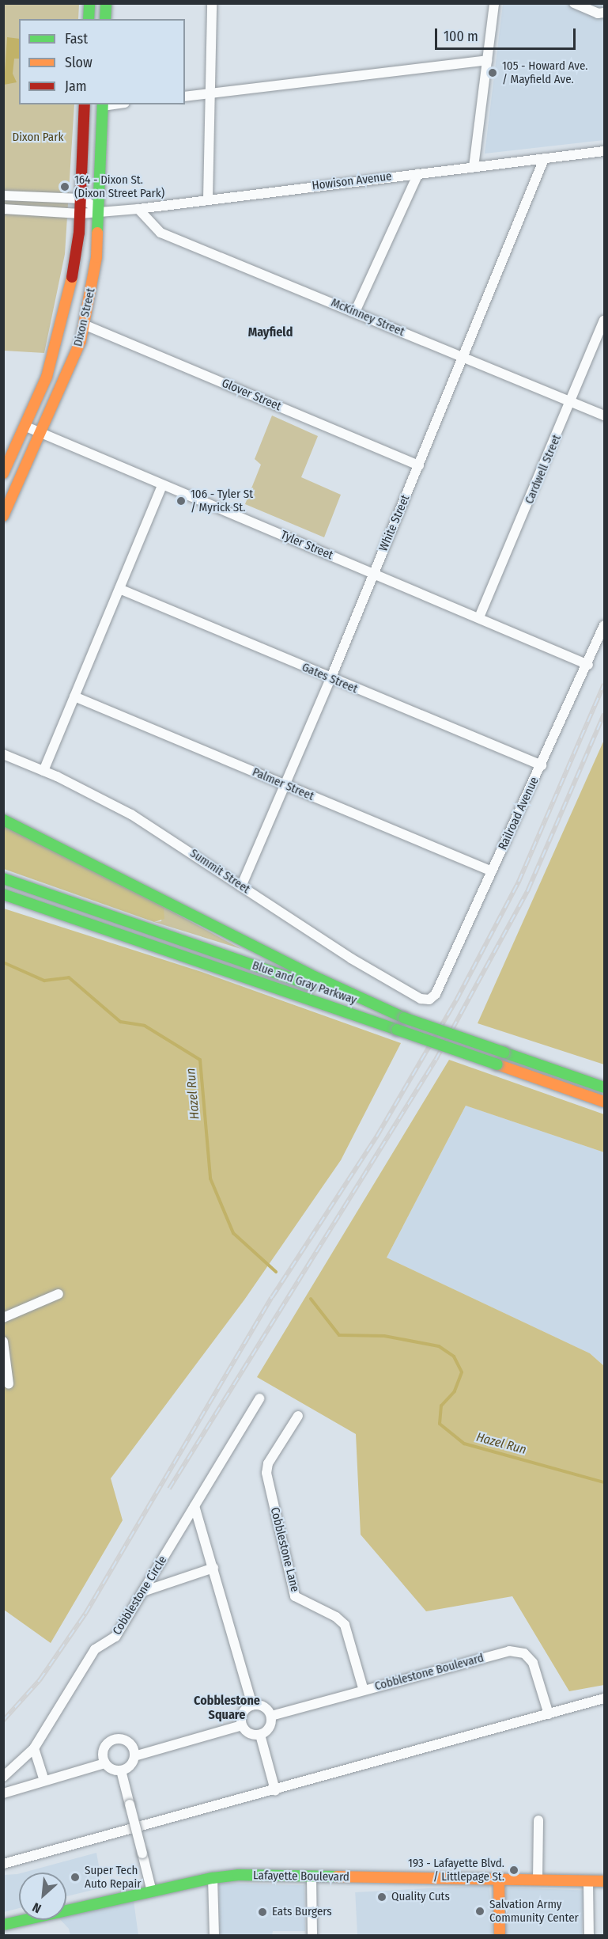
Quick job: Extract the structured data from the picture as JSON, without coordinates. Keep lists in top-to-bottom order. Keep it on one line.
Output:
{"streets":{"main road":["Dixon Street","Blue and Gray Parkway","Lafayette Boulevard"],"street":["Howison Avenue","McKinney Street","Glover Street","Cardwell Street","White Street","Tyler Street","Gates Street","Palmer Street","Railroad Avenue","Summit Street","Cobblestone Lane","Cobblestone Circle","Cobblestone Boulevard"]},"crossings":[["Howison Avenue","Dixon Street"],["Howison Avenue","McKinney Street"],["Howison Avenue","White Street"],["Dixon Street","Glover Street"],["Dixon Street","Tyler Street"],["McKinney Street","Cardwell Street"],["McKinney Street","White Street"],["Glover Street","White Street"],["Cardwell Street","Tyler Street"],["White Street","Tyler Street"],["White Street","Gates Street"],["White Street","Palmer Street"],["White Street","Summit Street"],["Tyler Street","Railroad Avenue"],["Gates Street","Railroad Avenue"],["Palmer Street","Railroad Avenue"],["Railroad Avenue","Summit Street"],["Cobblestone Lane","Cobblestone Boulevard"]],"districts":["Mayfield","Cobblestone Square"],"water":["Hazel Run"],"parks":["Dixon Park"],"places":["105 - Howard Ave. / Mayfield Ave.","164 - Dixon St. (Dixon Street Park)","106 - Tyler St / Myrick St.","193 - Lafayette Blvd. / Littlepage St.","Super Tech Auto Repair","Quality Cuts","Salvation Army Community Center","Eats Burgers"],"legend":["Fast","Slow","Jam"],"scale_bar":"100 m","north":"bottom left"}
